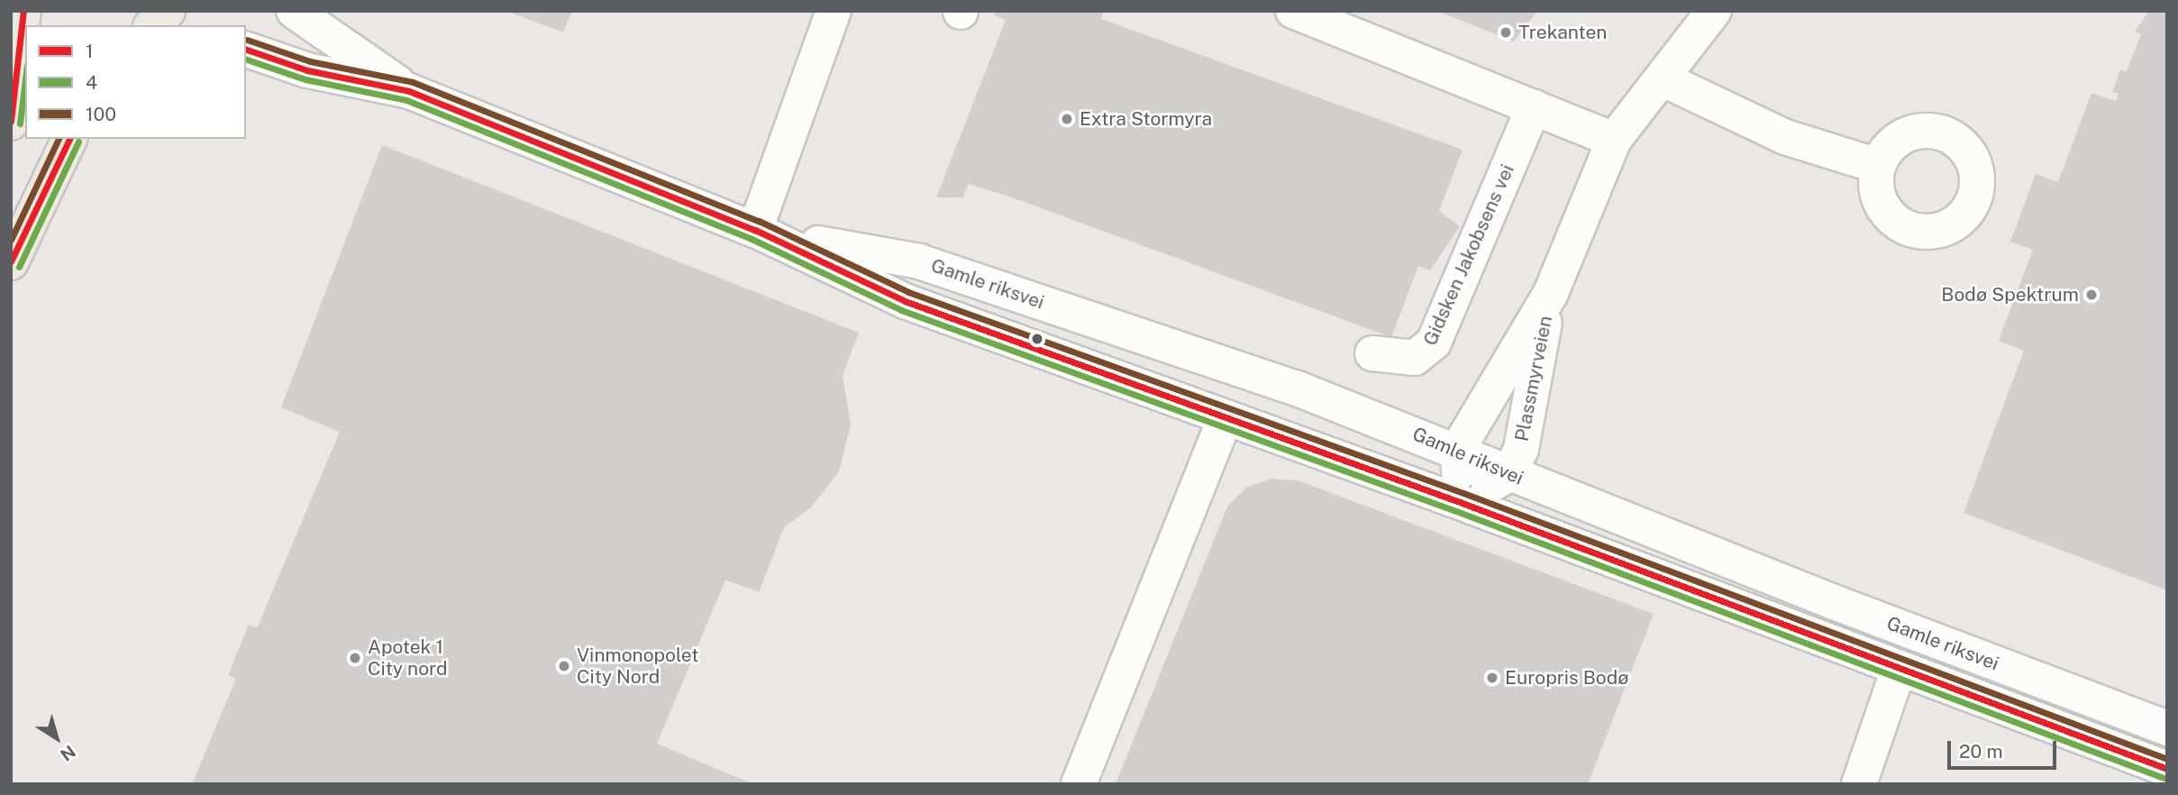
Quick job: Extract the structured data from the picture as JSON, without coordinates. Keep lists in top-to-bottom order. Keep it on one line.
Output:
{"streets":{"street":["Gidsken Jakobsens vei","Gamle riksvei","Plassmyrveien"]},"crossings":[["Gamle riksvei","Plassmyrveien"]],"places":["Trekanten","Extra Stormyra","Bodø Spektrum","Apotek 1 City nord","Vinmonopolet City Nord","Europris Bodø"],"lines":["transit line 1","transit line 100","transit line 4"],"legend":["1","4","100"],"scale_bar":"20 m","north":"bottom right"}
